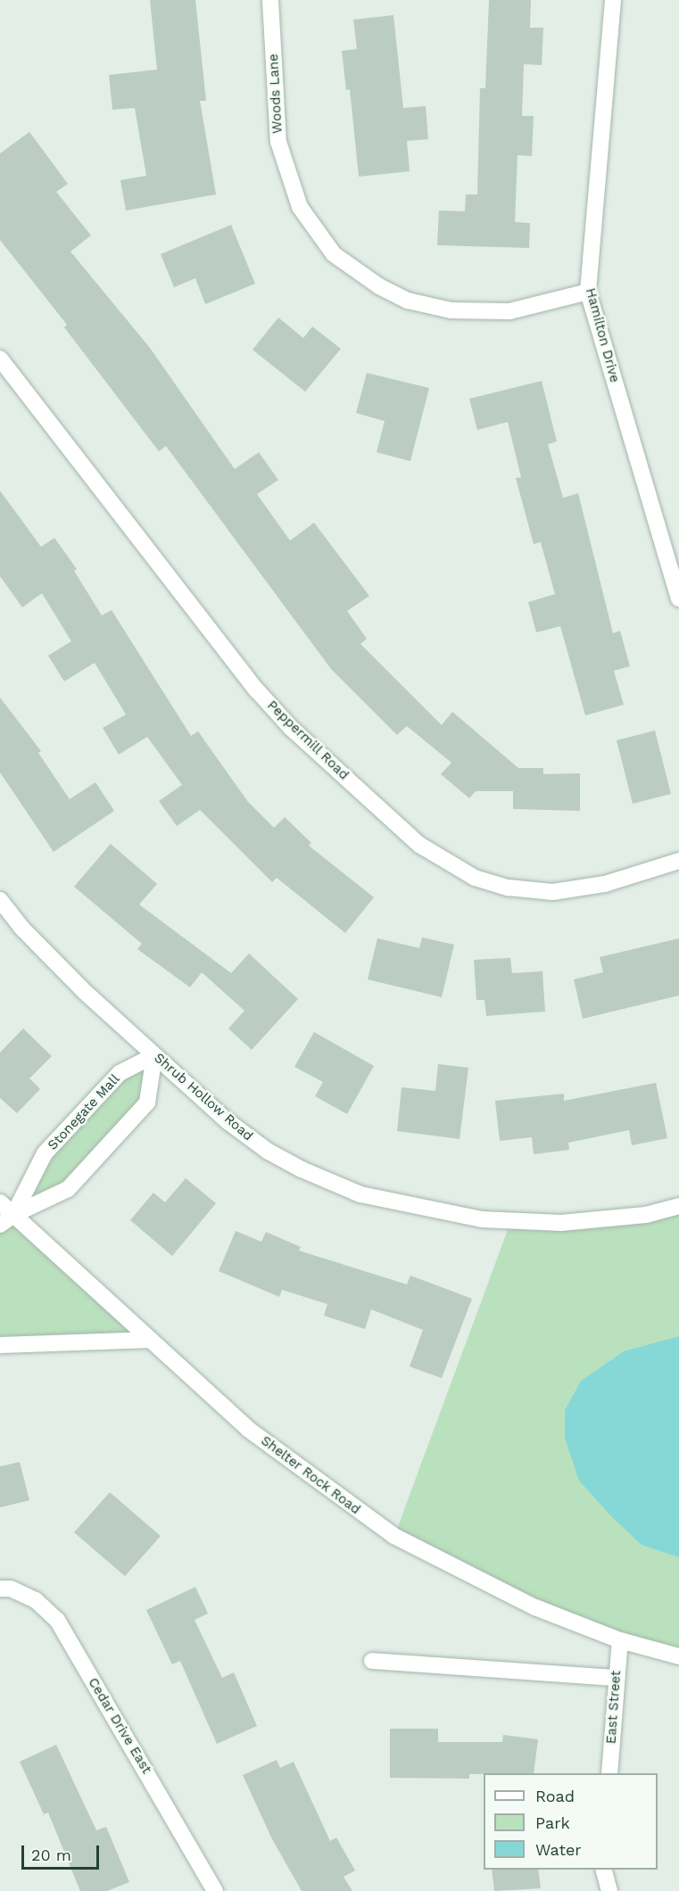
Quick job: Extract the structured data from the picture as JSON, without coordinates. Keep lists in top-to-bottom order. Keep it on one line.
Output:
{"streets":{"street":["Woods Lane","Hamilton Drive","Peppermill Road","Shrub Hollow Road","Stonegate Mall","Shelter Rock Road","East Street","Cedar Drive East"]},"crossings":[["Woods Lane","Hamilton Drive"],["Shrub Hollow Road","Stonegate Mall"],["Stonegate Mall","Shelter Rock Road"],["Shelter Rock Road","East Street"]],"legend":["Road","Park","Water"],"scale_bar":"20 m"}
